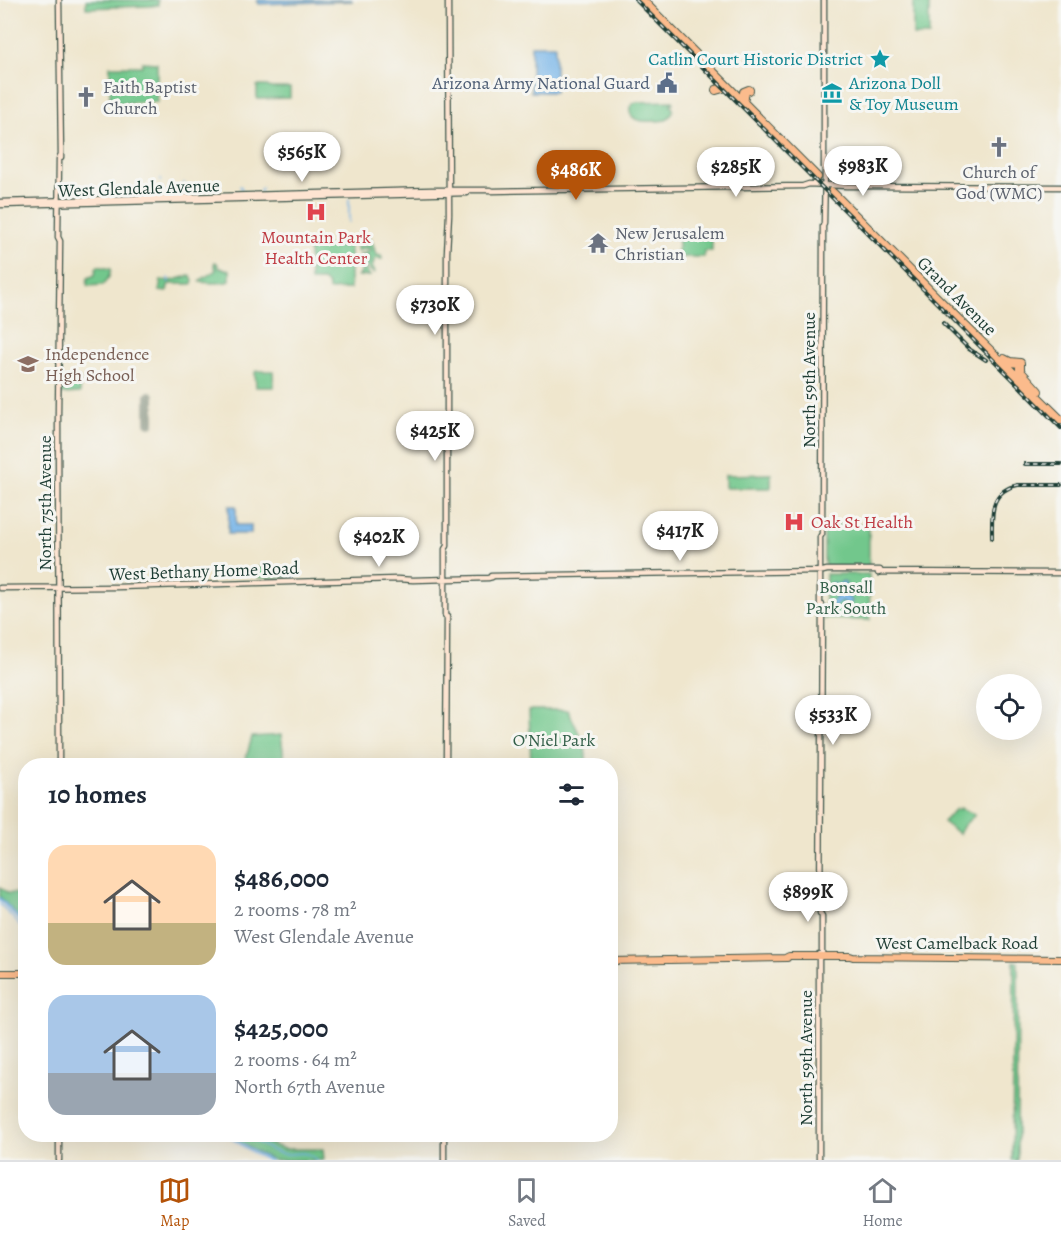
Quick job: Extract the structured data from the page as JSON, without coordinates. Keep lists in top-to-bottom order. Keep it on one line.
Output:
{"streets":{"highway":["Grand Avenue"],"main road":["West Glendale Avenue","North 59th Avenue","North 75th Avenue","West Bethany Home Road","West Camelback Road"]},"crossings":[["West Glendale Avenue","Grand Avenue"],["West Glendale Avenue","North 59th Avenue"],["West Glendale Avenue","North 75th Avenue"],["Grand Avenue","North 59th Avenue"],["North 59th Avenue","West Bethany Home Road"],["North 59th Avenue","West Camelback Road"],["North 75th Avenue","West Bethany Home Road"]],"parks":["Bonsall Park South","O'Niel Park"],"places":{"place":["Catlin Court Historic District"],"public building":["Arizona Army National Guard"],"museum":["Arizona Doll & Toy Museum"],"church":["Faith Baptist Church","Church of God (WMC)"],"hospital":["Mountain Park Health Center","Oak St Health"],"temple":["New Jerusalem Christian"],"school or university":["Independence High School"]},"page":{"price":["$565K","$983K","$285K","$486K","$730K","$425K","$417K","$402K","$533K","$899K"],"heading":"10 homes","list":[{"name":"$486,000","note":"2 rooms · 78 m² · West Glendale Avenue"},{"name":"$425,000","note":"2 rooms · 64 m² · North 67th Avenue"}],"tabs":["Map","Saved","Home"]}}
